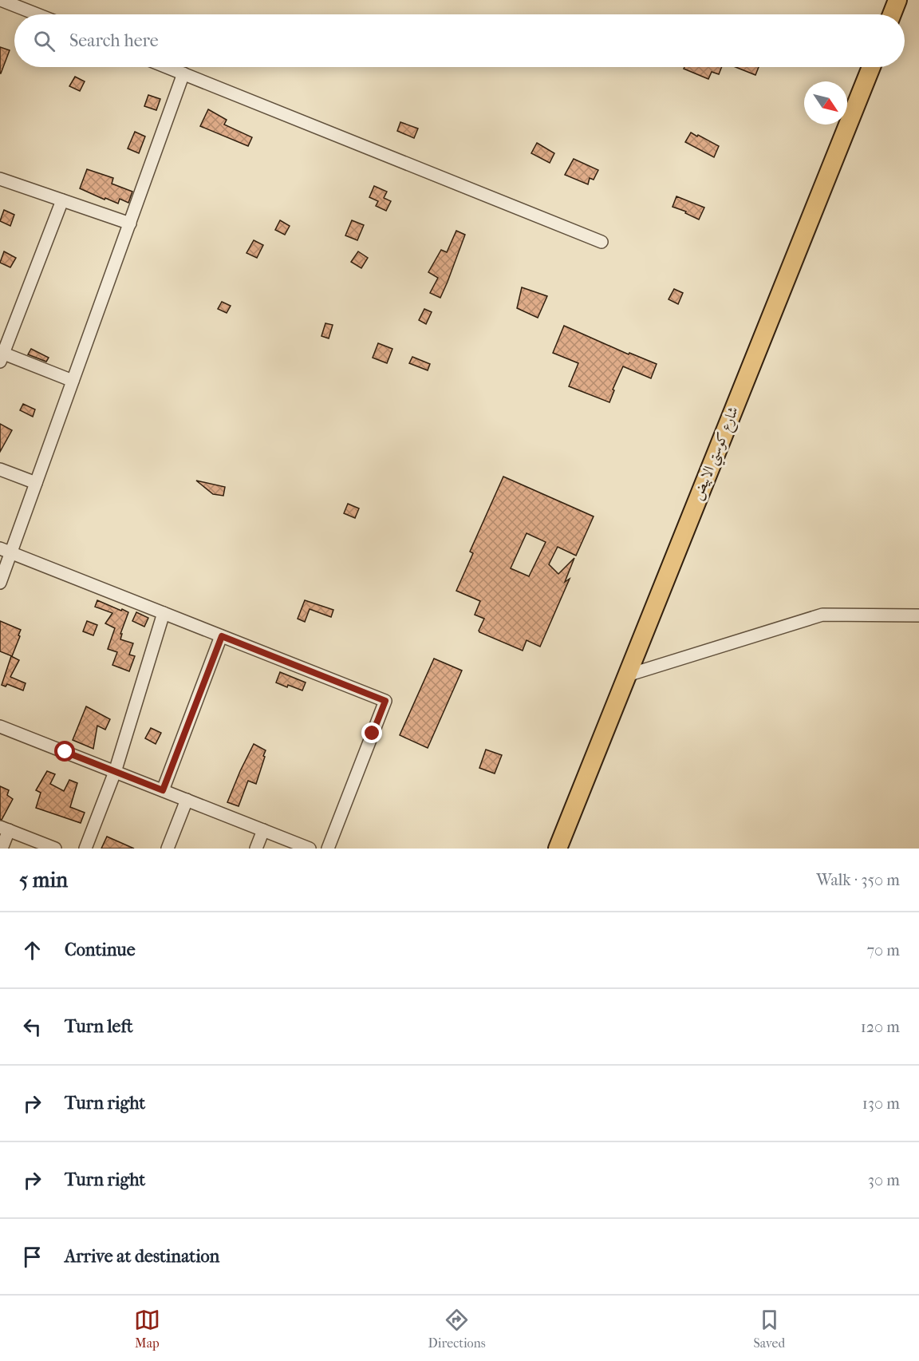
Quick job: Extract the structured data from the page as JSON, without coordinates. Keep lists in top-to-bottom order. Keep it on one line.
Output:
{"streets":{"highway":["شارع كوستي الابيض"]},"north":"bottom right","page":{"search":"Search here","heading":["5 min","Walk · 350 m"],"list":[["Continue","70 m"],["Turn left","120 m"],["Turn right","130 m"],["Turn right","30 m"],"Arrive at destination"],"nav":["Map","Directions","Saved"]}}
